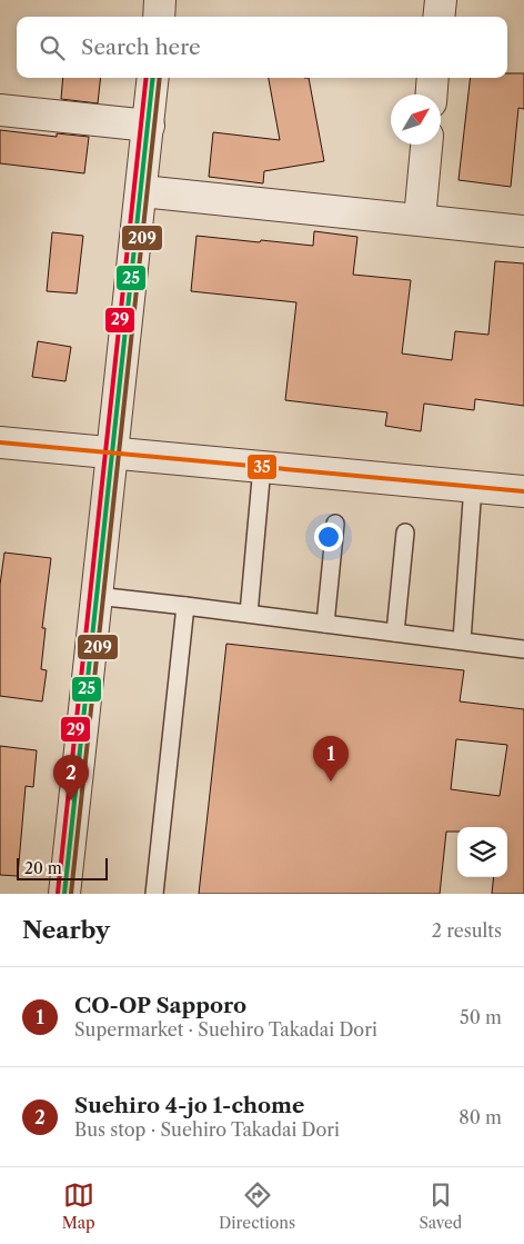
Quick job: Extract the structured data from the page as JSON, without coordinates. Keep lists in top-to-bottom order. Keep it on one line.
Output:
{"lines":["transit line 25","transit line 209","transit line 29","transit line 35"],"scale_bar":"20 m","north":"top right","page":{"search":"Search here","pins":["1","2"],"scale":"20 m","heading":["Nearby","2 results"],"list":[{"mark":"1","name":"CO-OP Sapporo","note":"Supermarket · Suehiro Takadai Dori","value":"50 m"},{"mark":"2","name":"Suehiro 4-jo 1-chome","note":"Bus stop · Suehiro Takadai Dori","value":"80 m"}],"nav":["Map","Directions","Saved"]}}
